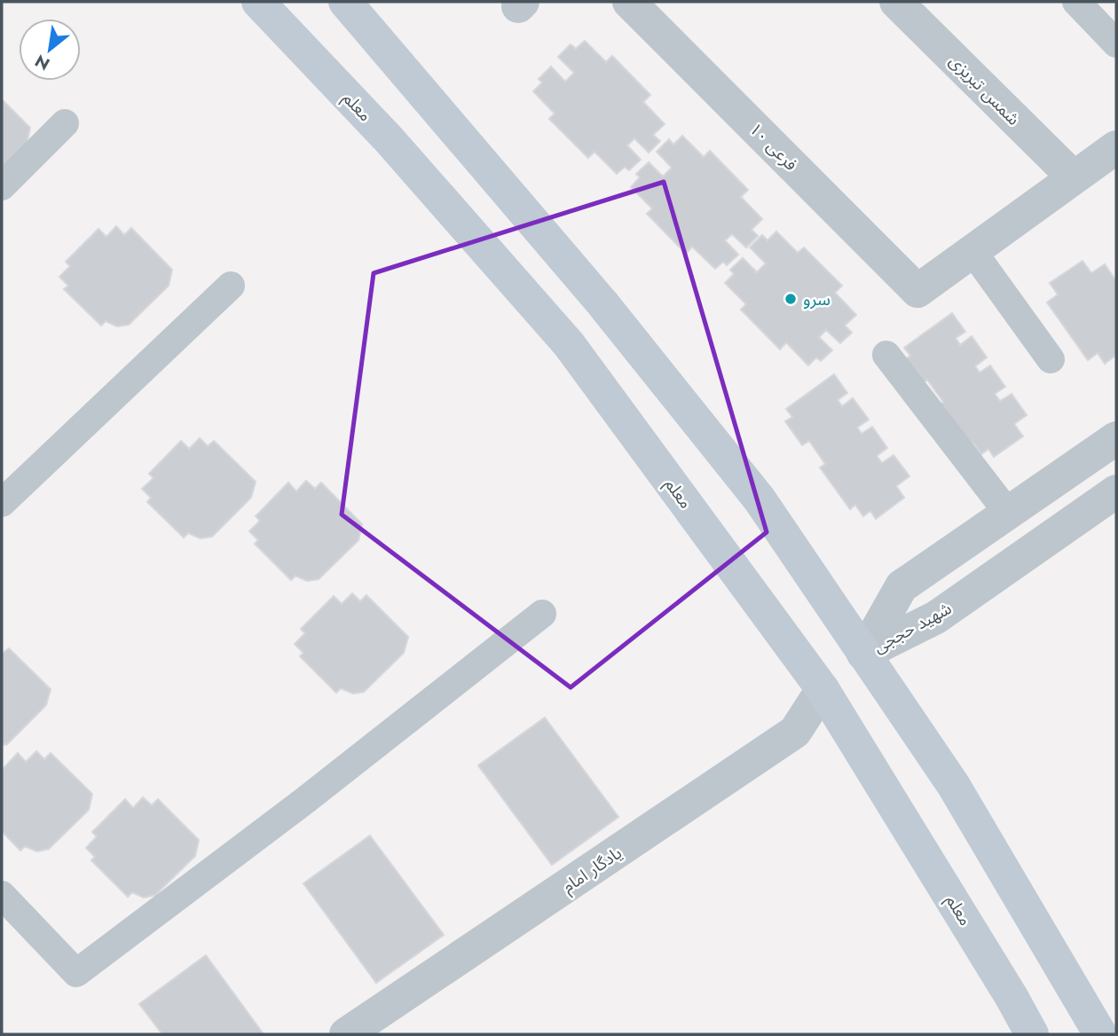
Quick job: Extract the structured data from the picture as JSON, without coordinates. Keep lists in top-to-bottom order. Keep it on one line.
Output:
{"streets":{"main road":["معلم"],"street":["شمس تبریزی","فرعی ۱۰","شهید حججی","یادگار امام"]},"crossings":[["معلم","یادگار امام"]],"places":["سرو"],"north":"bottom left"}
